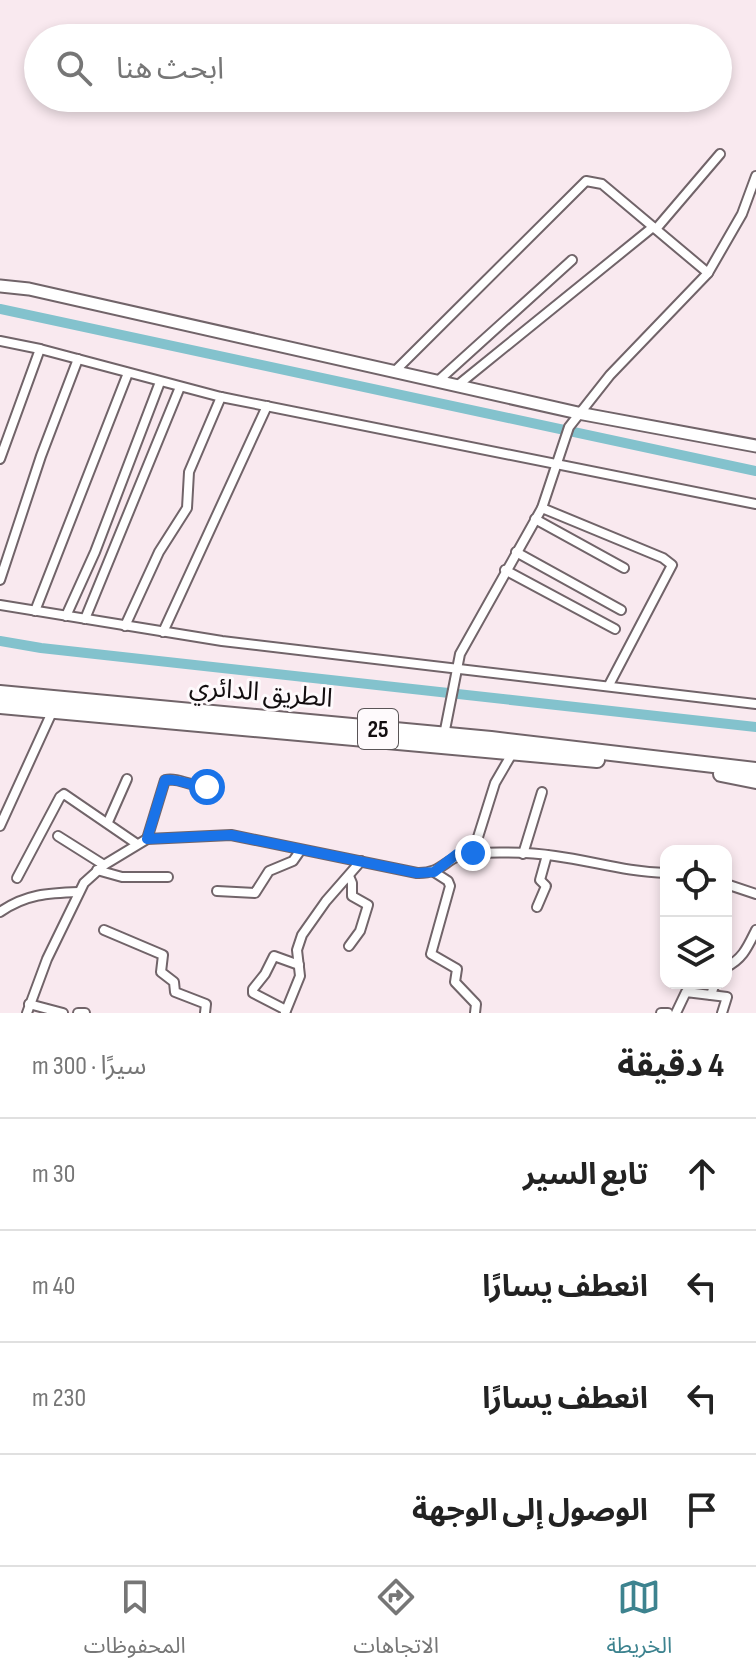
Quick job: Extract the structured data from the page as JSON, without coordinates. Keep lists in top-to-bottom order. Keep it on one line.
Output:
{"streets":{"highway":["الطريق الدائري","25"]},"page":{"search":"ابحث هنا","heading":["4 دقيقة","سيرًا · 300 m"],"list":[["تابع السير","30 m"],["انعطف يسارًا","40 m"],["انعطف يسارًا","230 m"],"الوصول إلى الوجهة"],"nav":["الخريطة","الاتجاهات","المحفوظات"]}}
